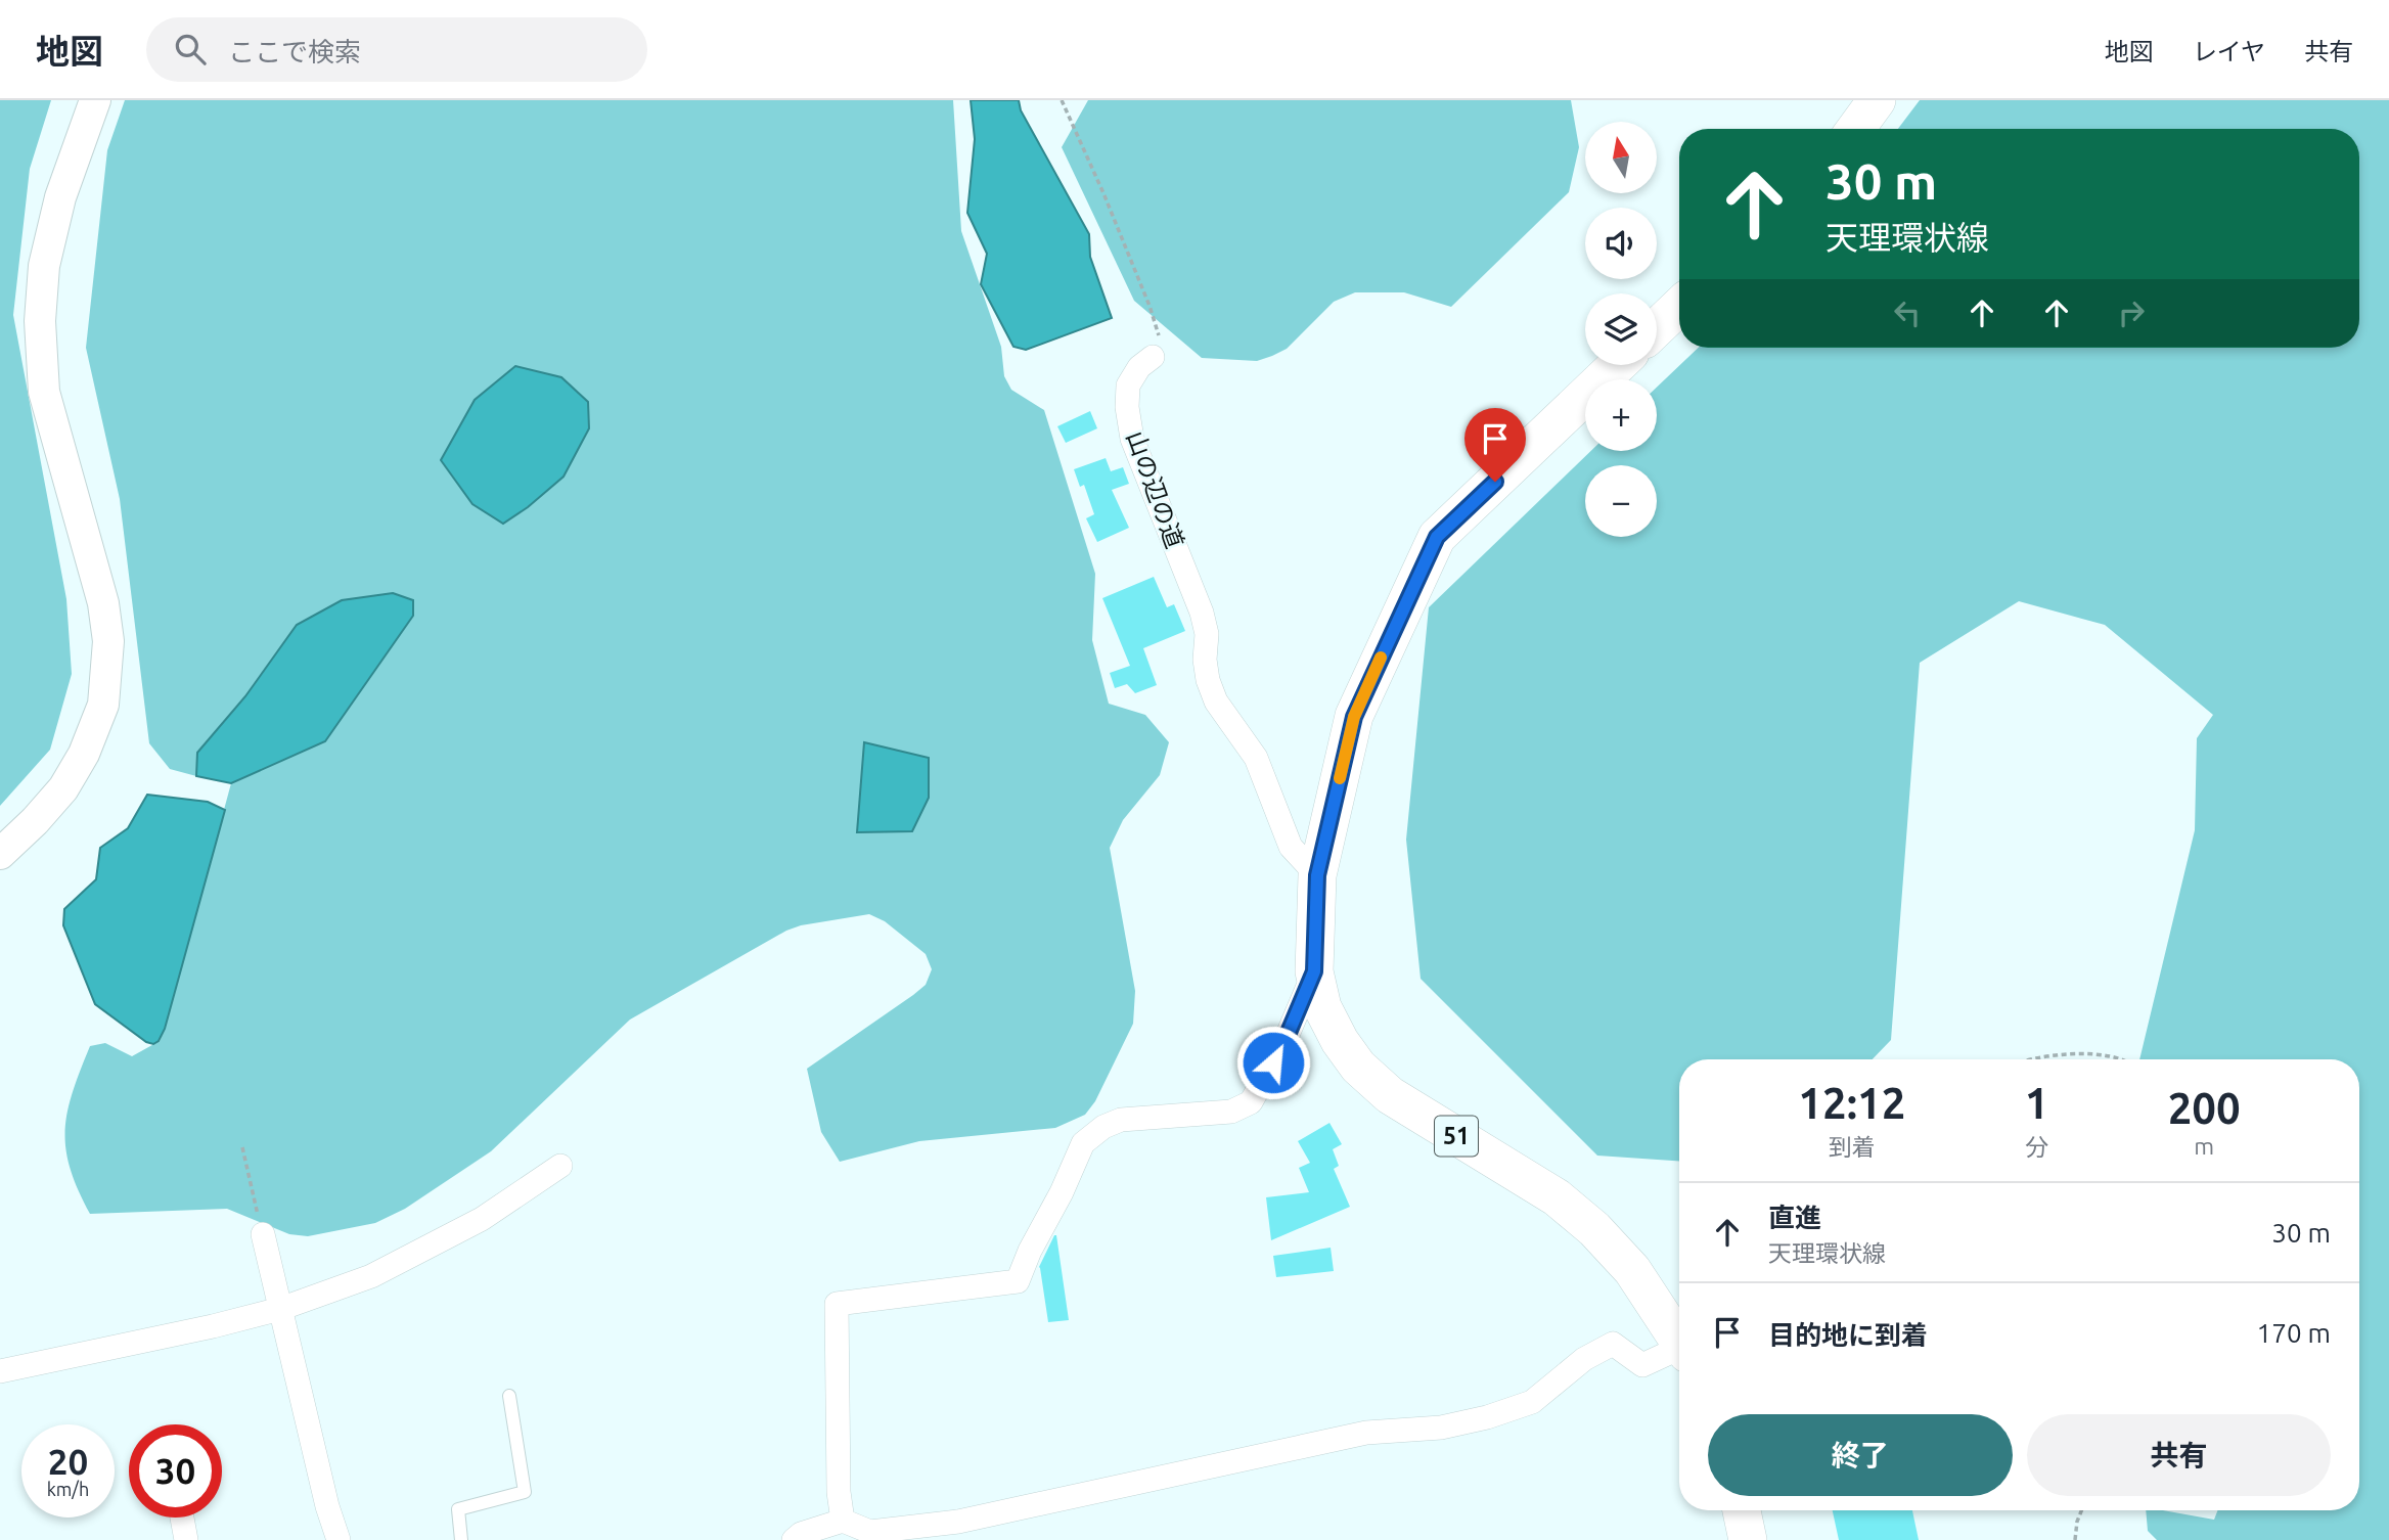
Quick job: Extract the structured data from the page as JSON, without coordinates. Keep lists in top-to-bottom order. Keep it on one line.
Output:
{"streets":{"main road":["51"],"street":["山の辺の道"]},"crossings":[["山の辺の道","51"]],"north":"top","page":{"header":"地図","search":"ここで検索","nav":["地図","レイヤ","共有"],"map_buttons":["+","−"],"turn":["30 m","天理環状線"],"eta":["12:12","到着","1","分","200","m"],"list":[{"name":"直進","note":"天理環状線","value":"30 m"},{"name":"目的地に到着","value":"170 m"}],"buttons":["終了","共有"],"speed":"20 km/h","limit":"30"}}
